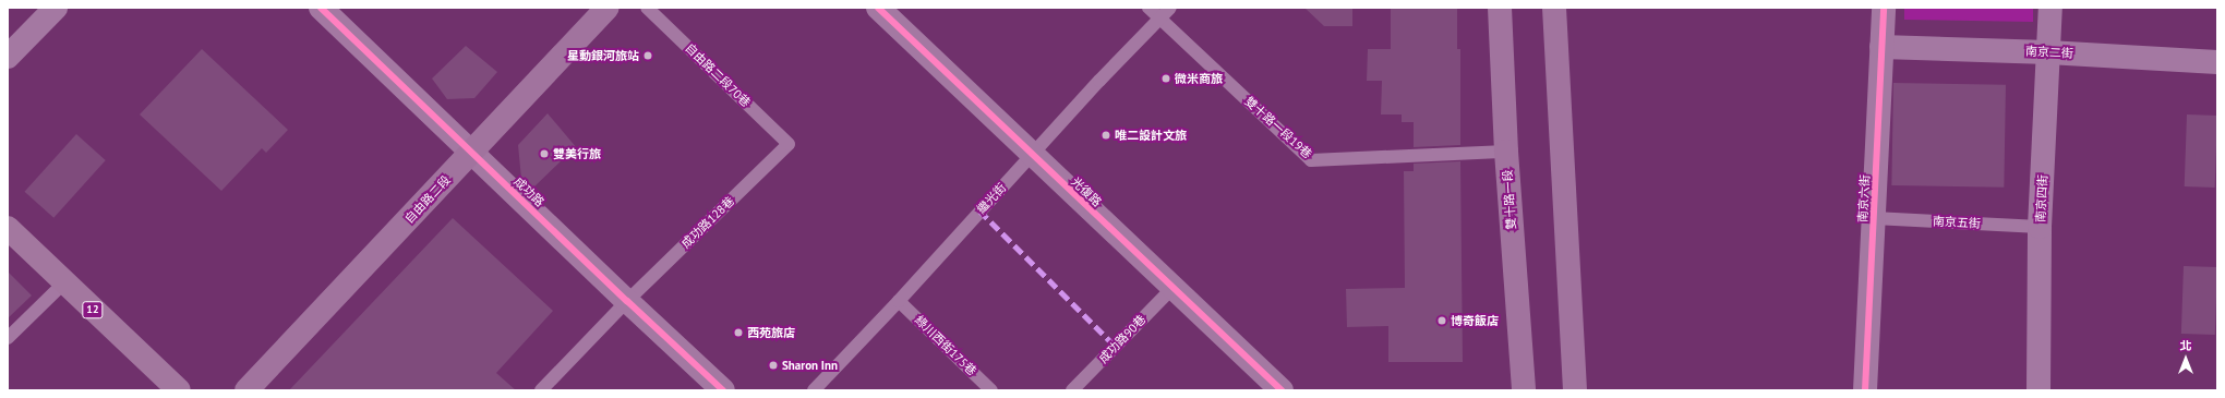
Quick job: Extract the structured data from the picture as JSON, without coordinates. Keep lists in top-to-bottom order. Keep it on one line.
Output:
{"streets":{"main road":["自由路二段","雙十路一段","12"],"street":["南京二街","成功路","光復路","南京六街","南京四街"],"lane":["自由路二段70巷","雙十路一段19巷","繼光街","成功路128巷","南京五街","成功路90巷","綠川西街175巷"]},"crossings":[["南京二街","南京六街"],["南京二街","南京四街"],["自由路二段70巷","成功路128巷"],["雙十路一段19巷","繼光街"],["雙十路一段19巷","雙十路一段"],["成功路","自由路二段"],["成功路","成功路128巷"],["光復路","繼光街"],["光復路","成功路90巷"],["繼光街","綠川西街175巷"],["南京六街","南京五街"],["南京四街","南京五街"]],"places":["星動銀河旅站","微米商旅","唯二設計文旅","雙美行旅","博奇飯店","西苑旅店","Sharon Inn"],"north":"top"}
